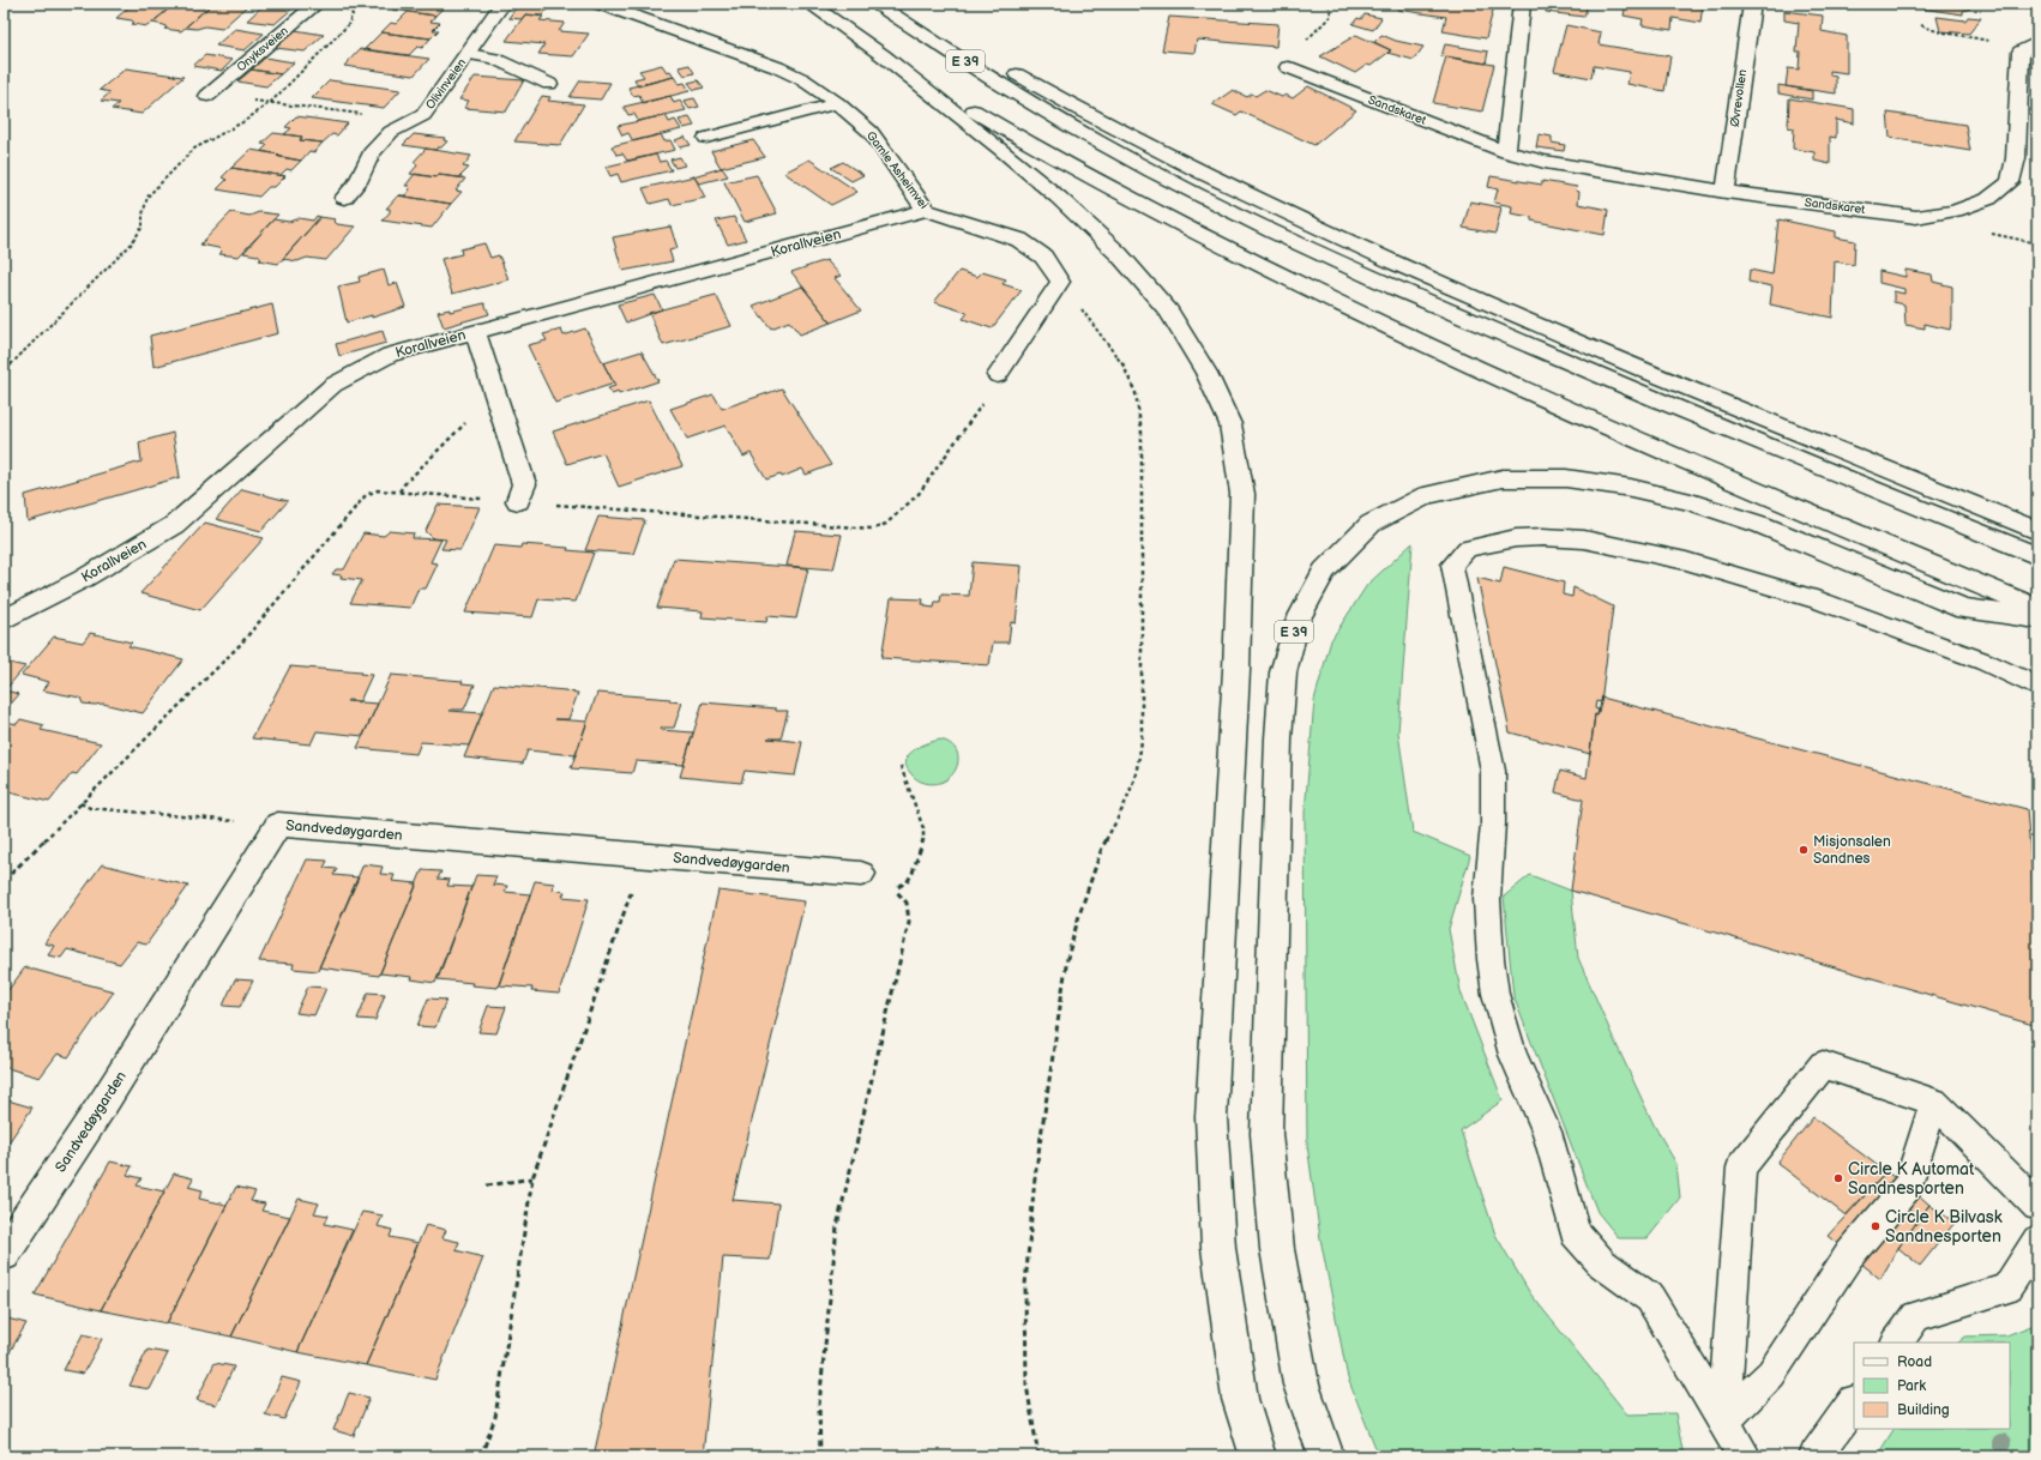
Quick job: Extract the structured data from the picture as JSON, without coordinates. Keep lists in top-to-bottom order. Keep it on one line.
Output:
{"streets":{"main road":["Onyksveien","E 39","Olivinveien","Øvrevollen","Sandskaret","Gamle Asheimvei","Korallveien","Sandvedøygarden"]},"crossings":[["Øvrevollen","Sandskaret"],["Gamle Asheimvei","Korallveien"]],"places":["Misjonsalen Sandnes","Circle K Automat Sandnesporten","Circle K Bilvask Sandnesporten"],"legend":["Road","Park","Building"]}
